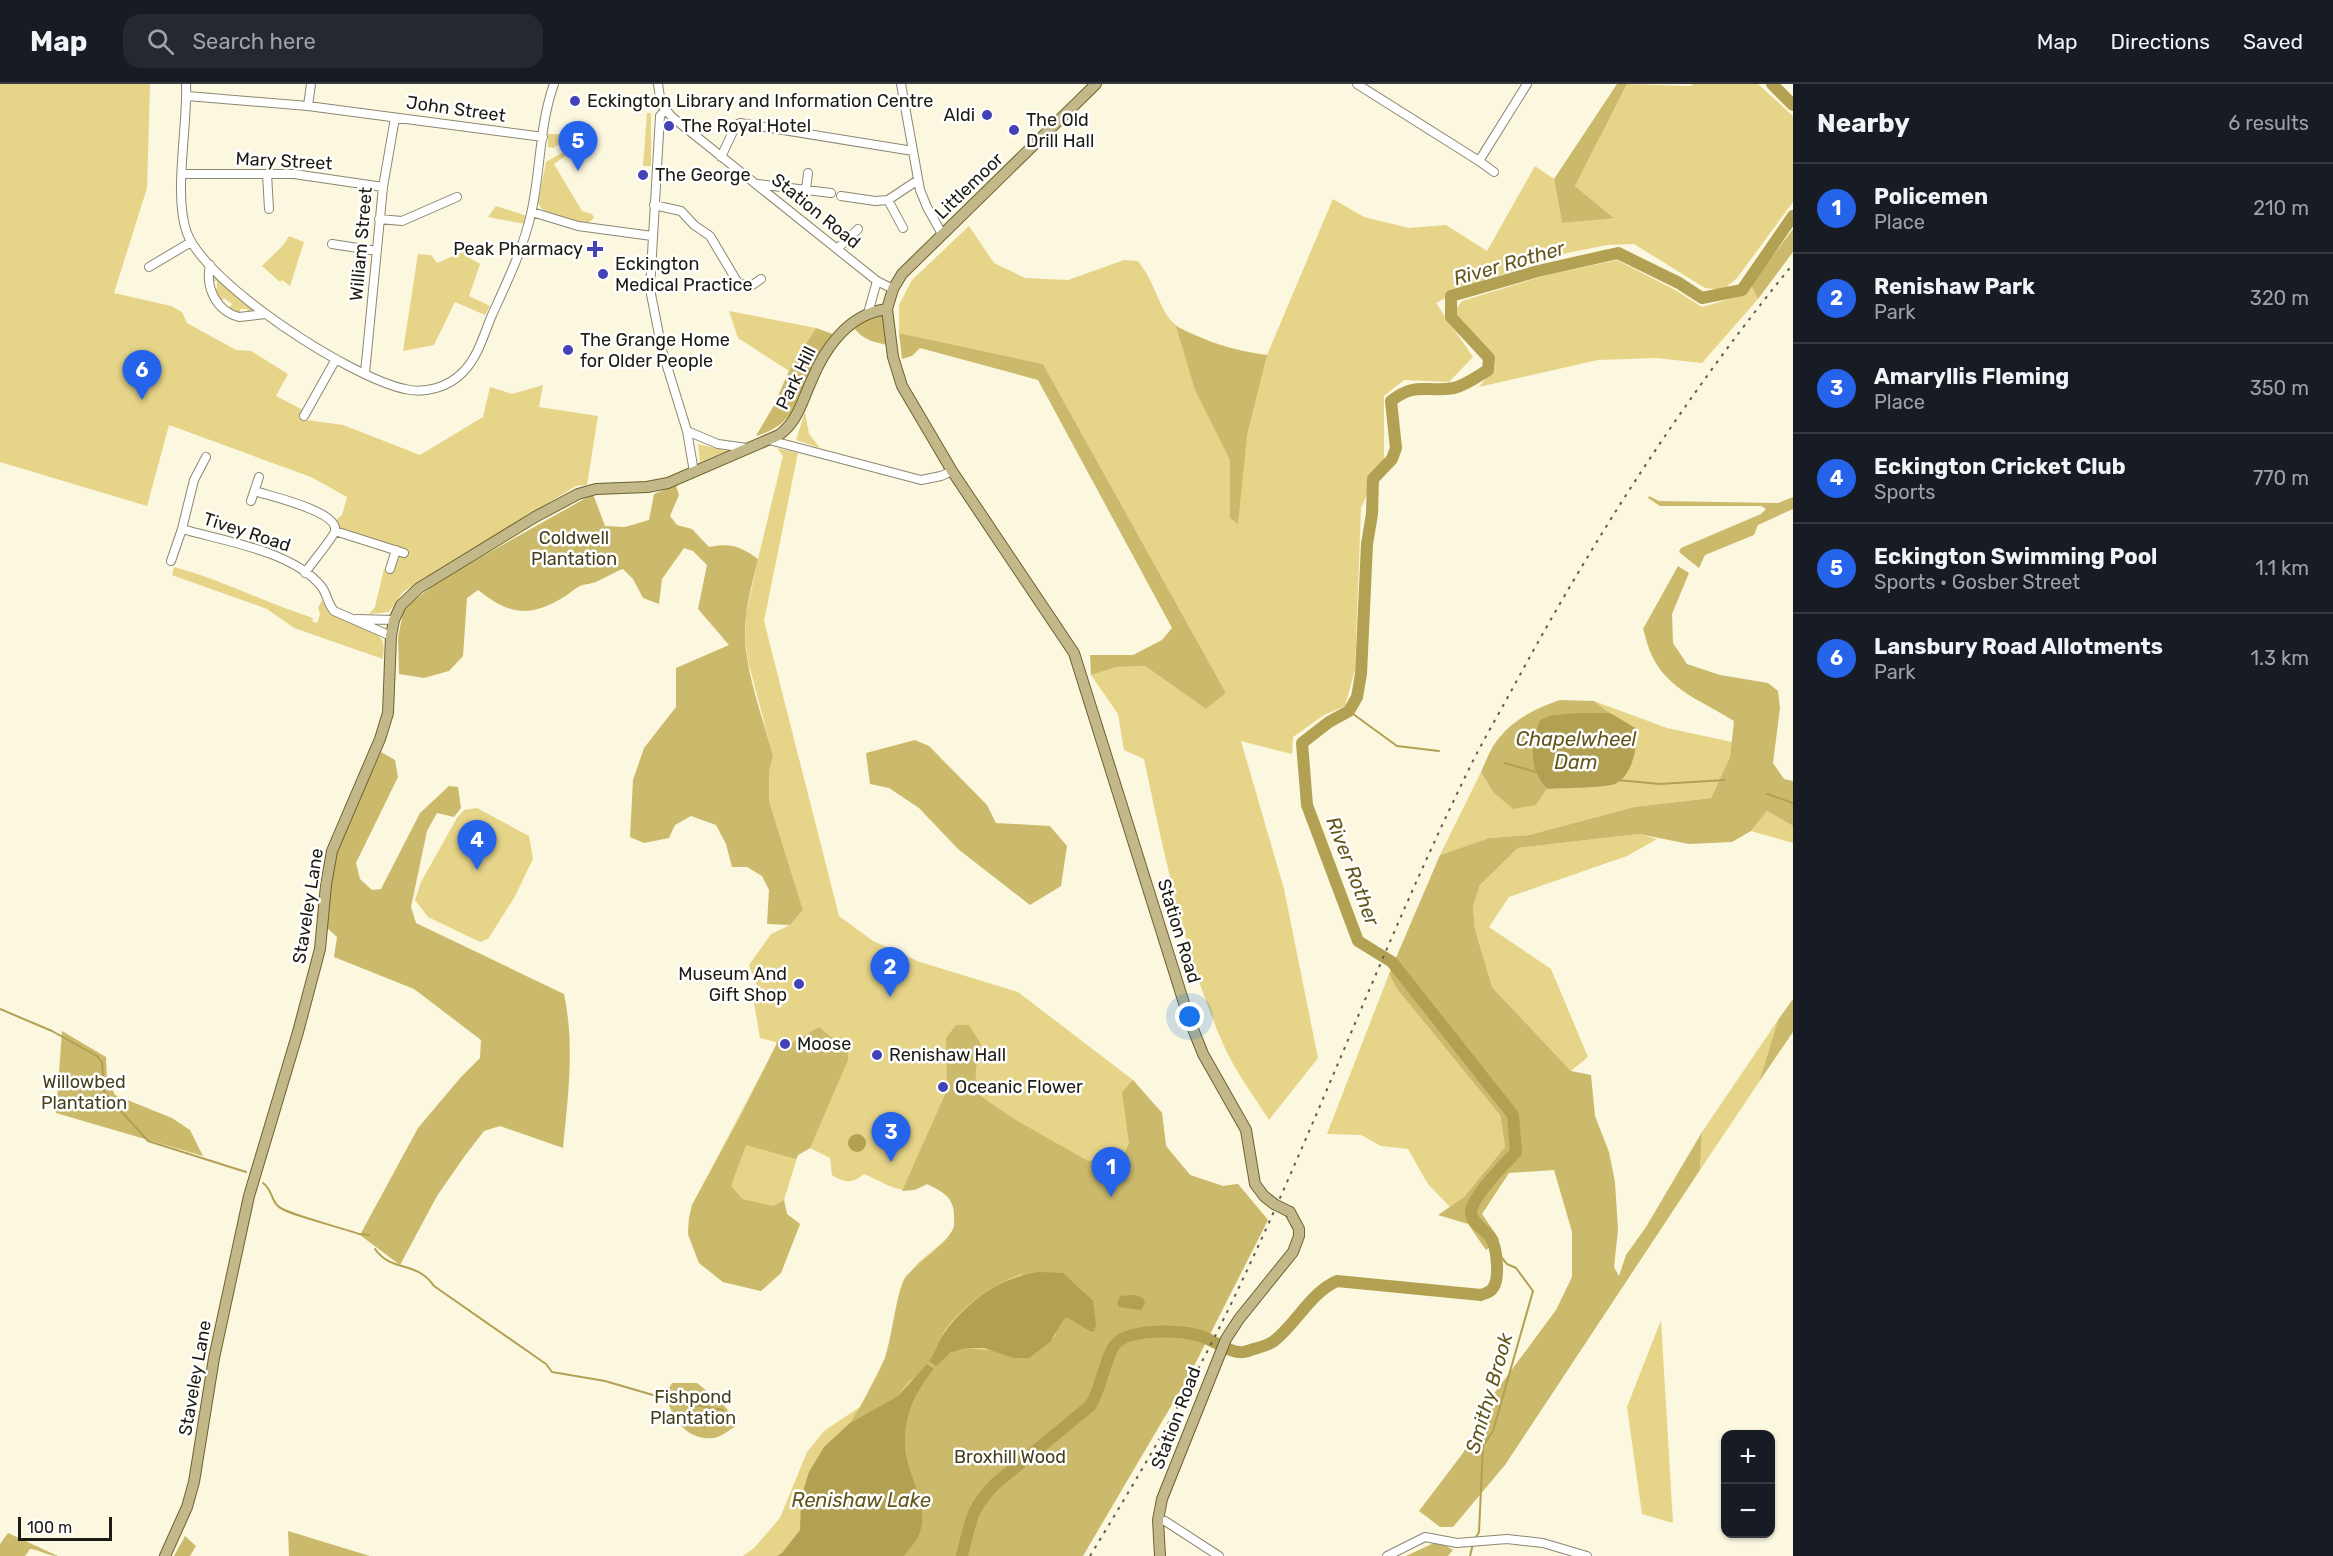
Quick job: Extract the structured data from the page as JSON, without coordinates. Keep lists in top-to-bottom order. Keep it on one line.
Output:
{"streets":{"main road":["Littlemoor","Station Road","Park Hill","Staveley Lane"],"street":["John Street","Mary Street","William Street","Tivey Road"]},"crossings":[["John Street","William Street"],["Mary Street","William Street"],["Littlemoor","Station Road"],["Station Road","Park Hill"],["Park Hill","Staveley Lane"],["Tivey Road","Staveley Lane"]],"water":["River Rother","Chapelwheel Dam","Smithy Brook","Renishaw Lake"],"parks":["Coldwell Plantation","Willowbed Plantation","Fishpond Plantation","Broxhill Wood"],"places":{"other":["Eckington Library and Information Centre","Aldi","The Royal Hotel","The Old Drill Hall","The George","Eckington Medical Practice","The Grange Home for Older People","Museum And Gift Shop","Moose","Renishaw Hall","Oceanic Flower"],"health":["Peak Pharmacy"]},"scale_bar":"100 m","page":{"header":"Map","search":"Search here","nav":["Map","Directions","Saved"],"heading":["Nearby","6 results"],"pins":["5","6","4","2","3","1"],"list":[{"mark":"1","name":"Policemen","note":"Place","value":"210 m"},{"mark":"2","name":"Renishaw Park","note":"Park","value":"320 m"},{"mark":"3","name":"Amaryllis Fleming","note":"Place","value":"350 m"},{"mark":"4","name":"Eckington Cricket Club","note":"Sports","value":"770 m"},{"mark":"5","name":"Eckington Swimming Pool","note":"Sports · Gosber Street","value":"1.1 km"},{"mark":"6","name":"Lansbury Road Allotments","note":"Park","value":"1.3 km"}],"map_buttons":["+","−"],"scale":"100 m"}}
